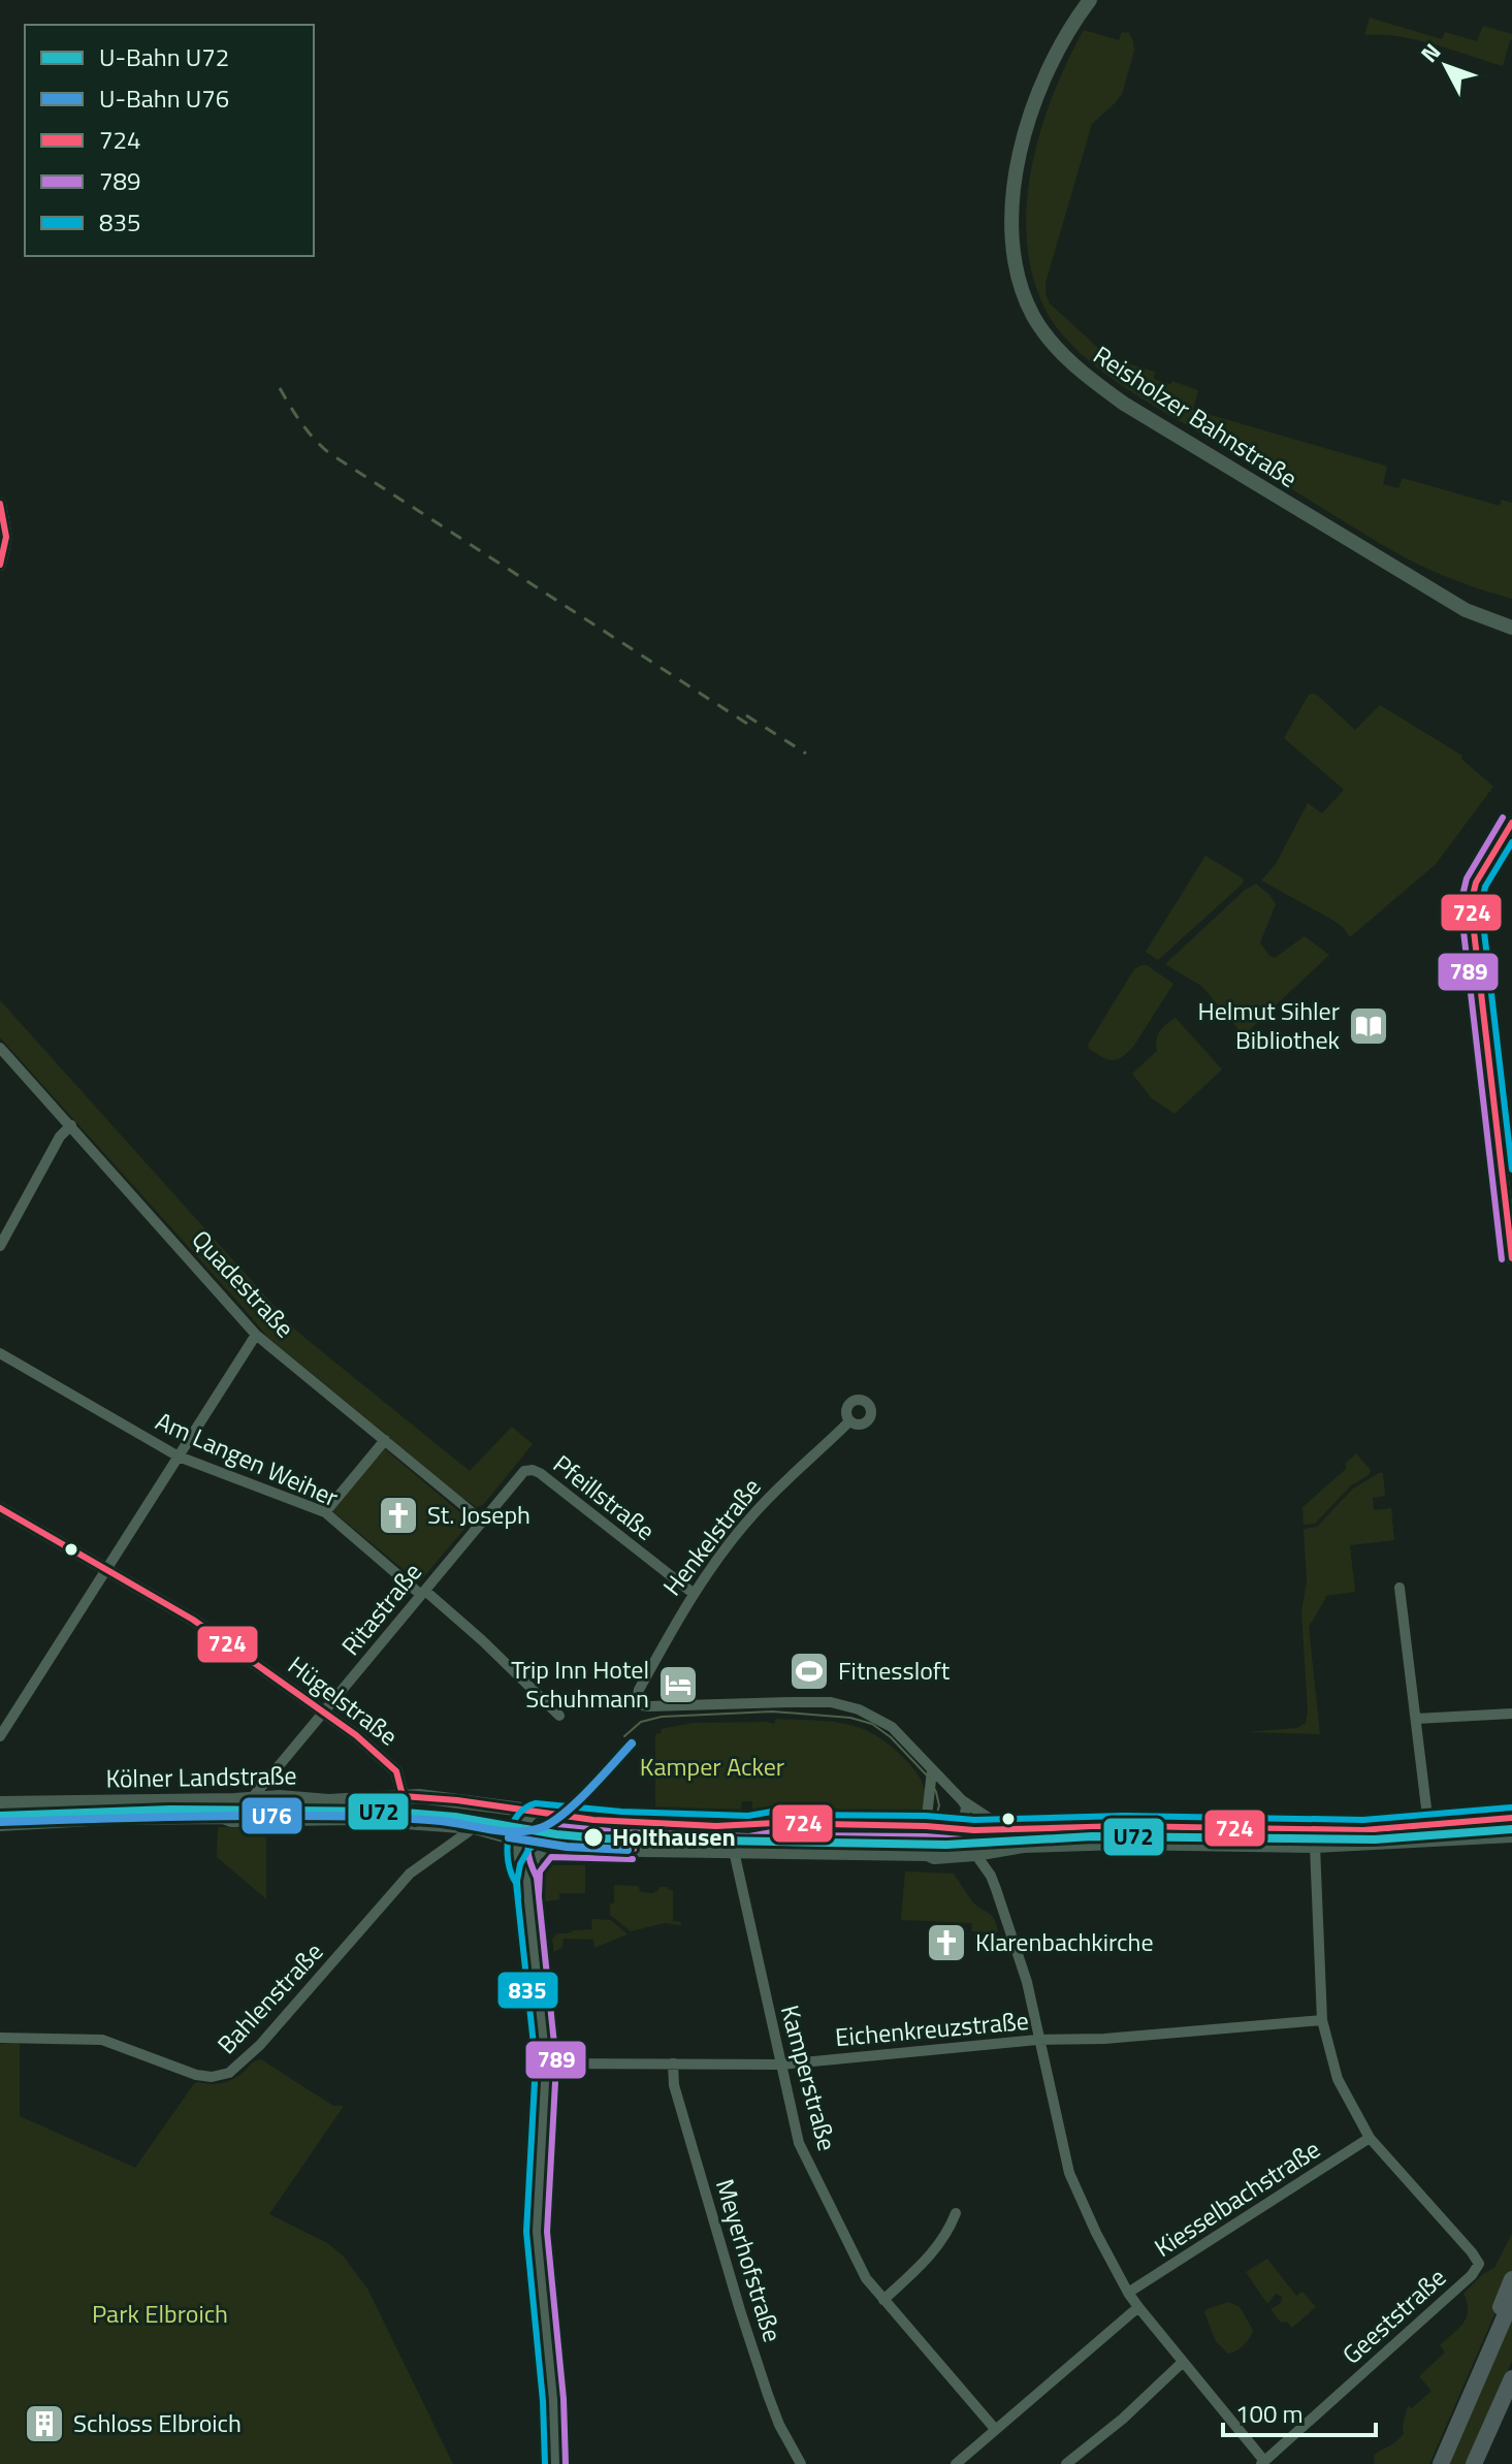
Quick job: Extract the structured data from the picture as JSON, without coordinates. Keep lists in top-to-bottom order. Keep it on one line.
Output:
{"streets":{"main road":["Reisholzer Bahnstraße","Kölner Landstraße"],"street":["Quadestraße","Am Langen Weiher","Pfeillstraße","Henkelstraße","Ritastraße","Hügelstraße","Bahlenstraße","Eichenkreuzstraße","Kamperstraße","Kiesselbachstraße","Meyerhofstraße","Geeststraße"]},"crossings":[["Quadestraße","Ritastraße"],["Am Langen Weiher","Ritastraße"],["Pfeillstraße","Henkelstraße"],["Pfeillstraße","Ritastraße"],["Ritastraße","Hügelstraße"],["Ritastraße","Kölner Landstraße"],["Hügelstraße","Kölner Landstraße"],["Kölner Landstraße","Bahlenstraße"],["Kölner Landstraße","Kamperstraße"],["Eichenkreuzstraße","Kamperstraße"],["Eichenkreuzstraße","Meyerhofstraße"],["Kiesselbachstraße","Geeststraße"]],"parks":["Kamper Acker","Park Elbroich"],"places":{"library":["Helmut Sihler Bibliothek"],"church":["St. Joseph","Klarenbachkirche"],"sports":["Fitnessloft"],"hotel":["Trip Inn Hotel Schuhmann"],"other":["Holthausen"],"building":["Schloss Elbroich"]},"lines":["transit line 724","transit line 789","transit line 835","metro line U76","metro line U72"],"legend":["U-Bahn U72","U-Bahn U76","724","789","835"],"scale_bar":"100 m","north":"top left"}
